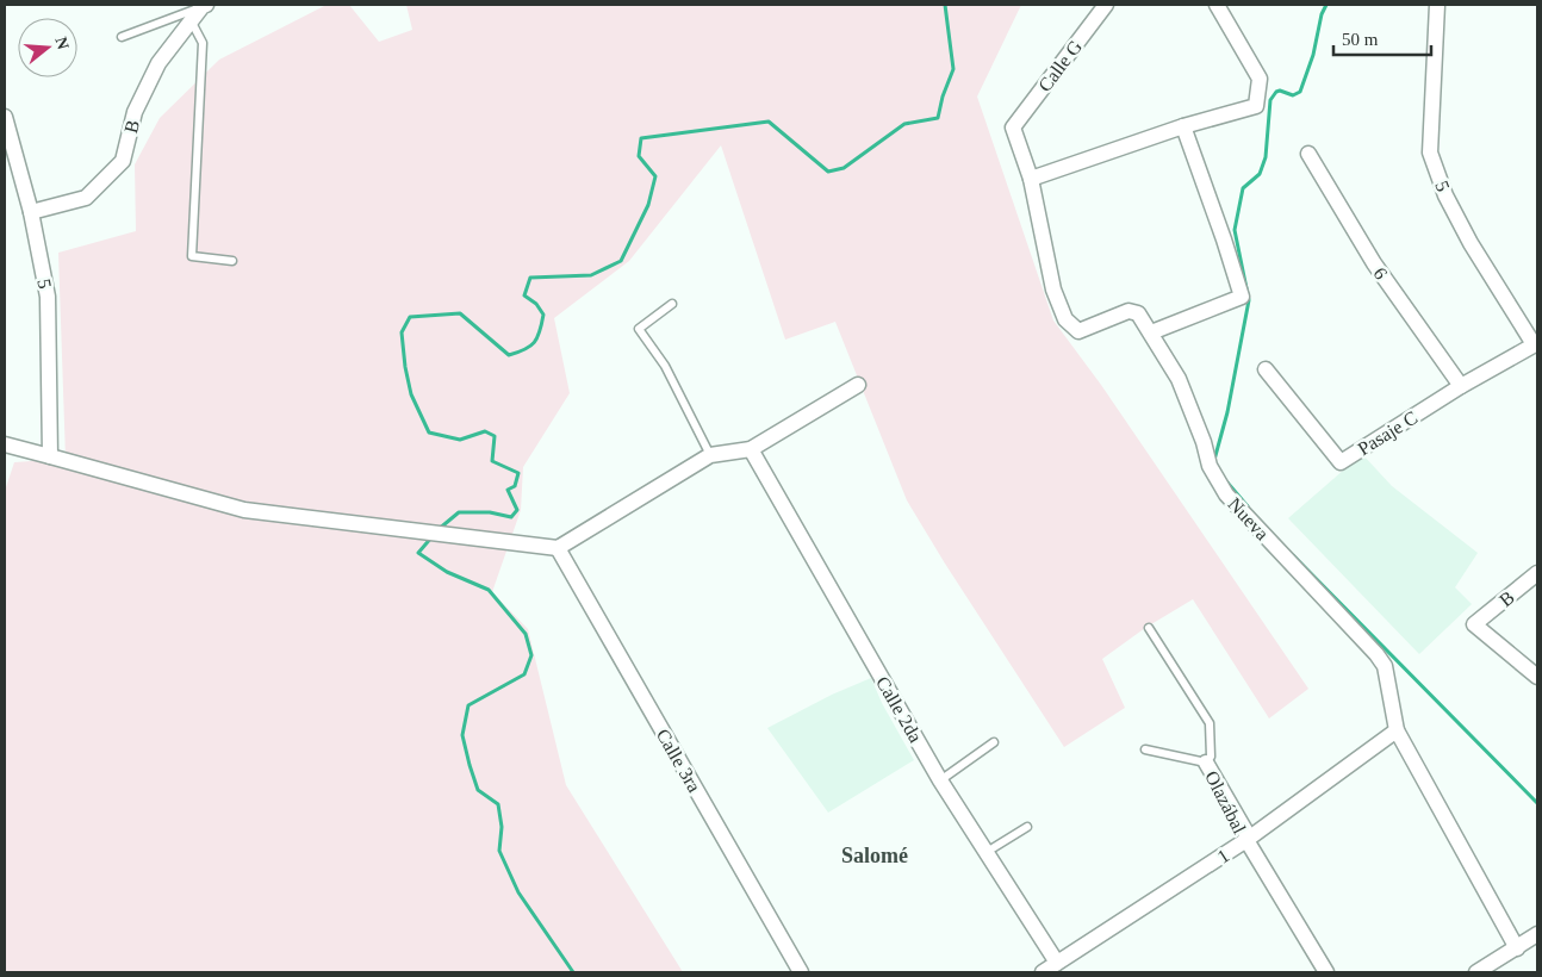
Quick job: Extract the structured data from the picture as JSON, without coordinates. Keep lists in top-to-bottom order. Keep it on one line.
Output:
{"streets":{"street":["Calle G","B","5","6","Pasaje C","Nueva","Calle 2da","Calle 3ra","Olazábal","1"]},"crossings":[["Calle G","Nueva"],["B","5"],["5","Pasaje C"],["6","Pasaje C"],["Nueva","1"],["Calle 2da","1"],["Olazábal","1"]],"districts":["Salomé"],"scale_bar":"50 m","north":"right"}
